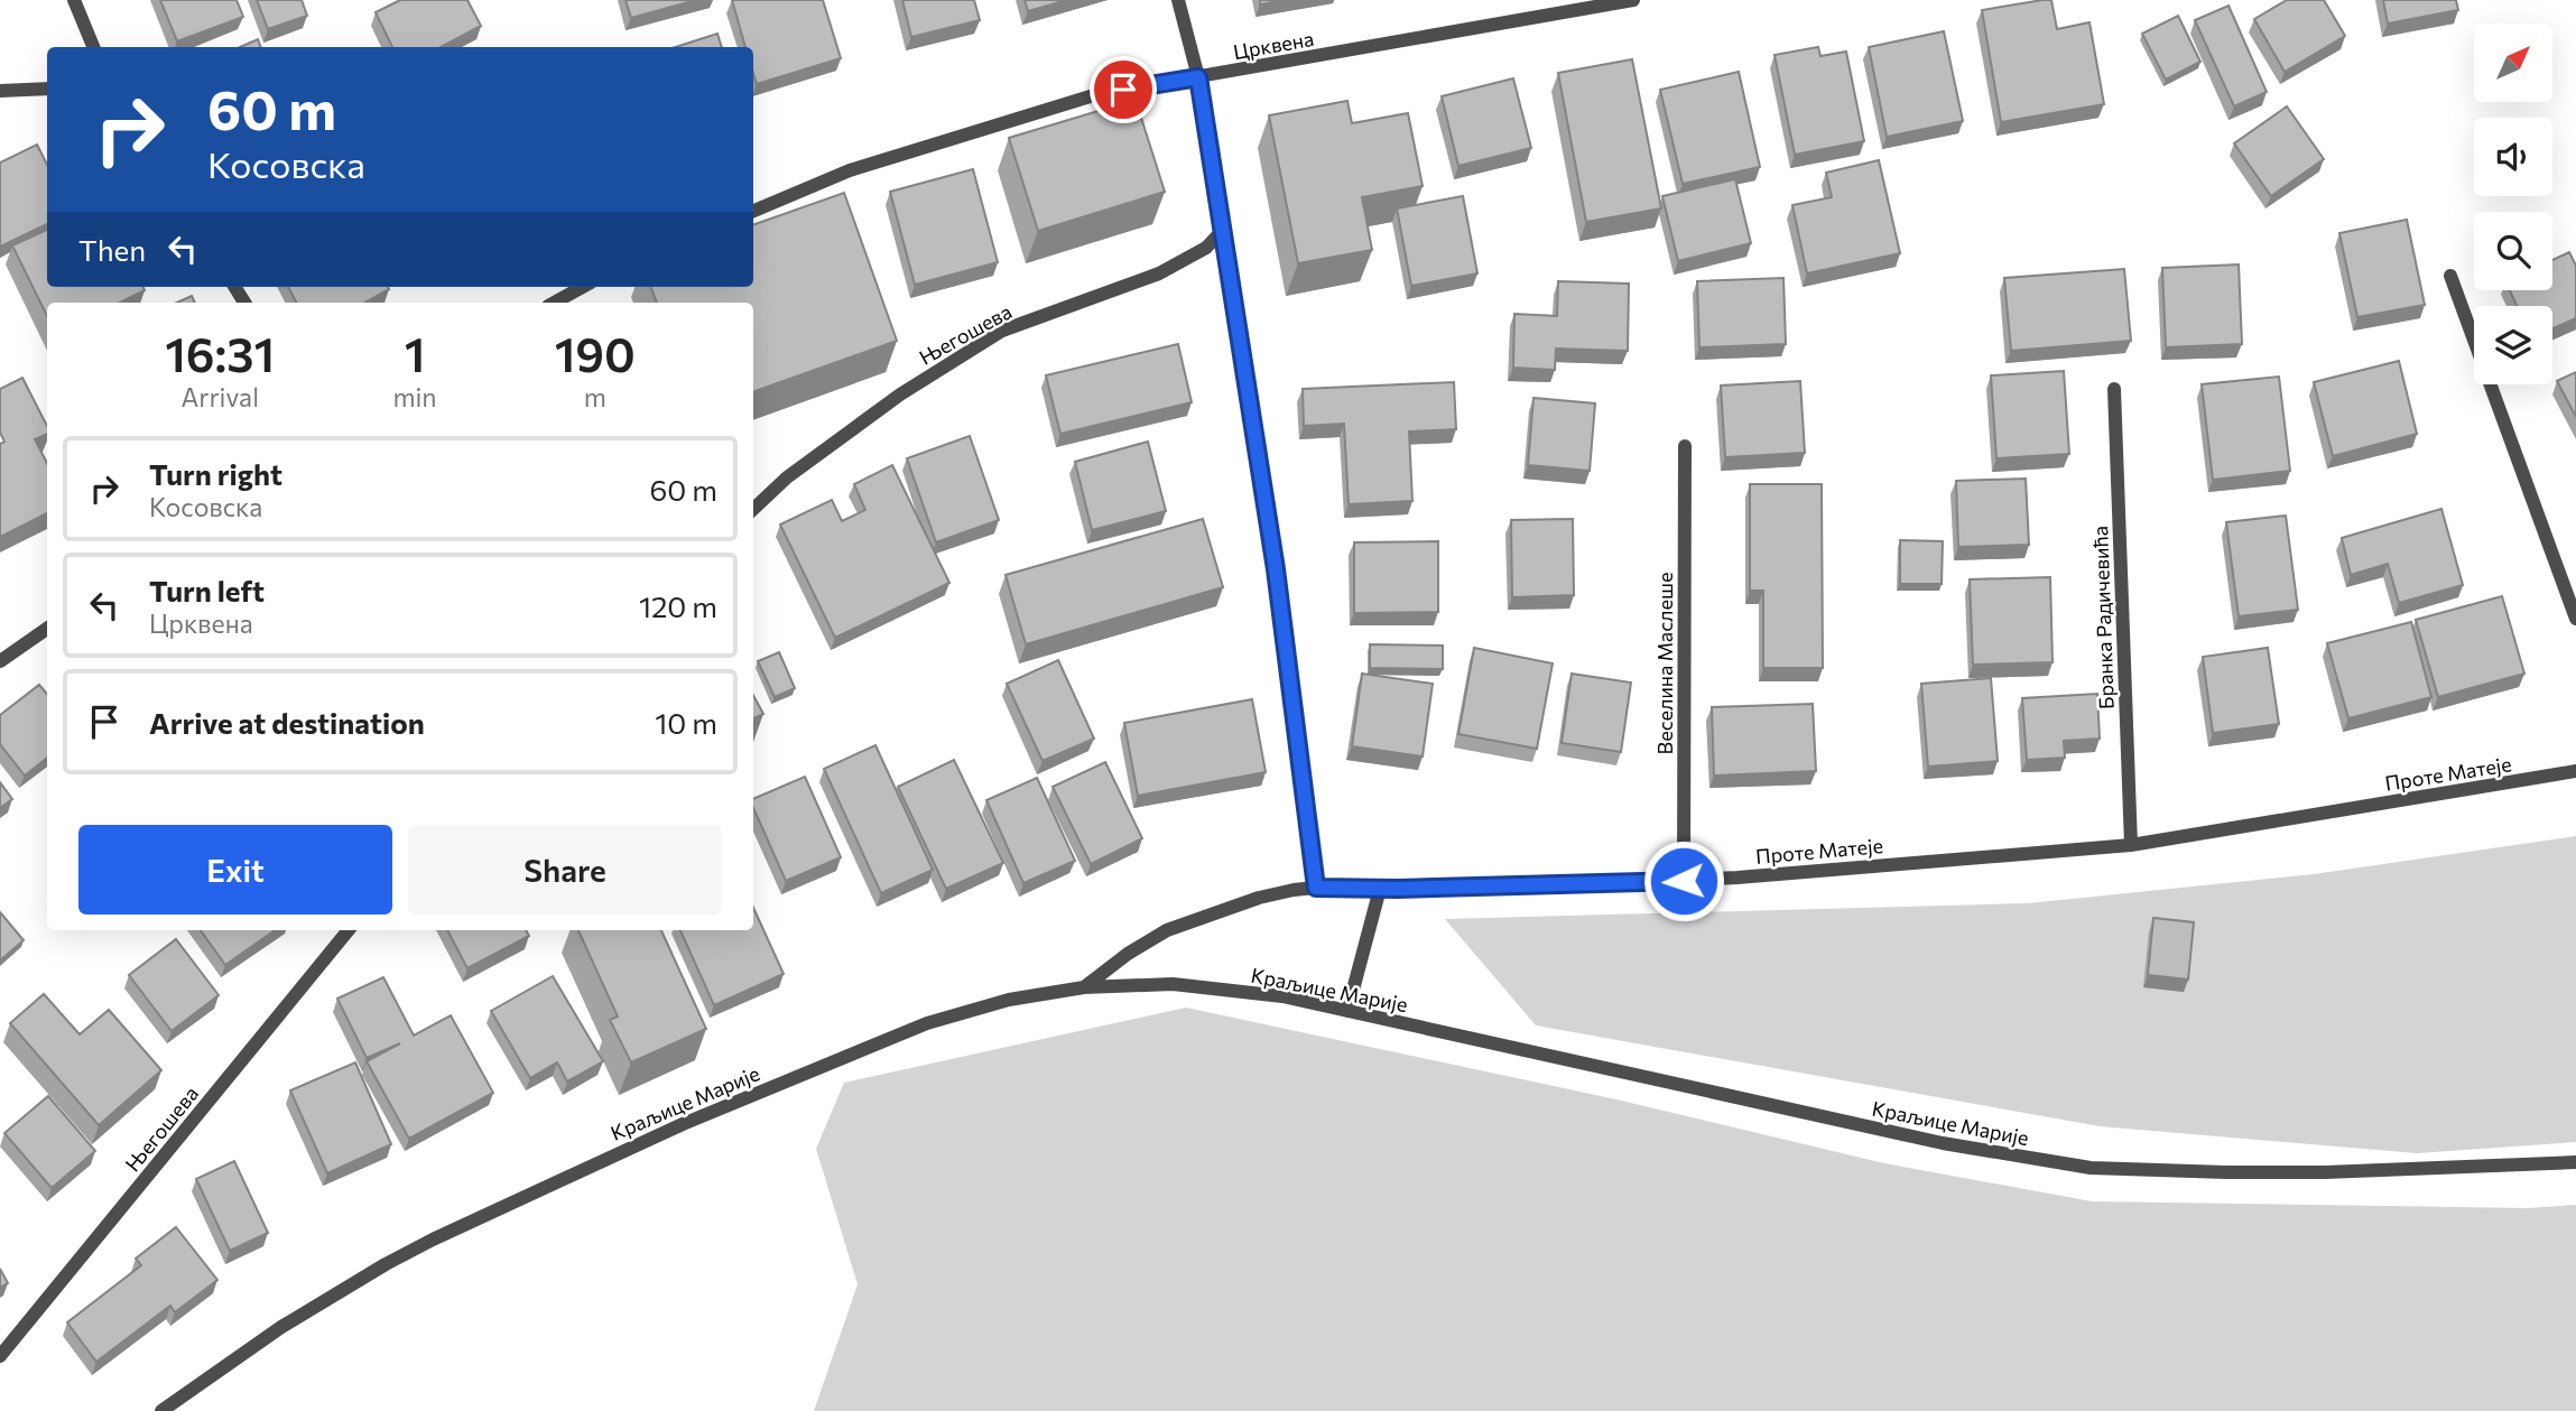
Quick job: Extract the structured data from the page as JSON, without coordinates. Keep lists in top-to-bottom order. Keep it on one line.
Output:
{"streets":{"street":["Црквена","Његошева","Бранка Радичевића","Веселина Маслеше","Проте Матеје","Краљице Марије"]},"crossings":[["Бранка Радичевића","Проте Матеје"],["Веселина Маслеше","Проте Матеје"],["Проте Матеје","Краљице Марије"]],"north":"top right","page":{"turn":["60 m","Косовска"],"then":"Then","eta":["16:31","Arrival","1","min","190","m"],"list":[{"name":"Turn right","note":"Косовска","value":"60 m"},{"name":"Turn left","note":"Црквена","value":"120 m"},{"name":"Arrive at destination","value":"10 m"}],"buttons":["Exit","Share"]}}
